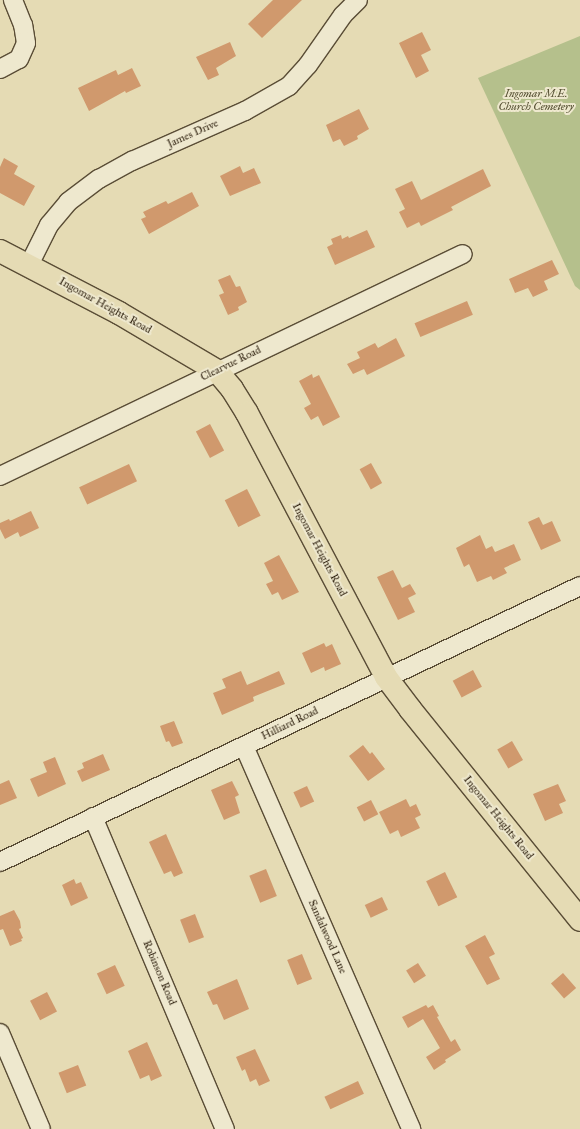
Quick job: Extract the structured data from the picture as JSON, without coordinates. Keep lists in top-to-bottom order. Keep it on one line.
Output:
{"streets":{"main road":["Ingomar Heights Road"],"street":["James Drive","Clearvue Road","Hilliard Road","Sandalwood Lane","Robinson Road"]},"crossings":[["James Drive","Ingomar Heights Road"],["Ingomar Heights Road","Clearvue Road"],["Ingomar Heights Road","Hilliard Road"],["Hilliard Road","Sandalwood Lane"],["Hilliard Road","Robinson Road"]],"parks":["Ingomar M.E. Church Cemetery"]}
